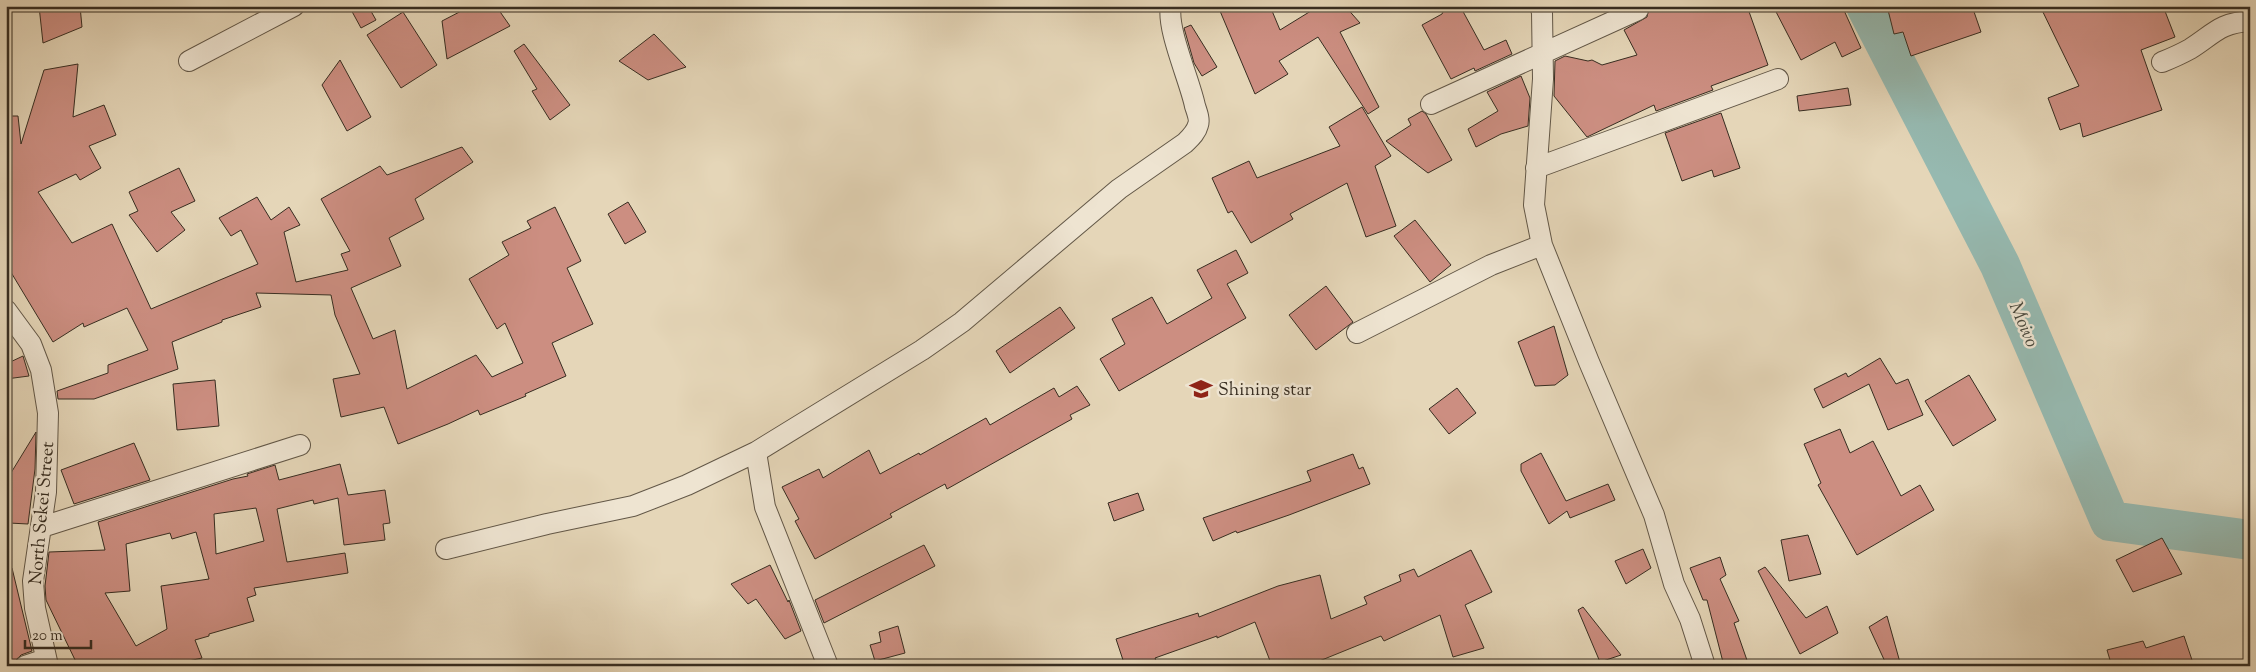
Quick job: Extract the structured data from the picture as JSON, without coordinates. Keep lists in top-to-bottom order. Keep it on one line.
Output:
{"streets":{"street":["North Sekei Street"]},"water":["Moivo"],"places":{"school or university":["Shining star"]},"scale_bar":"20 m"}
